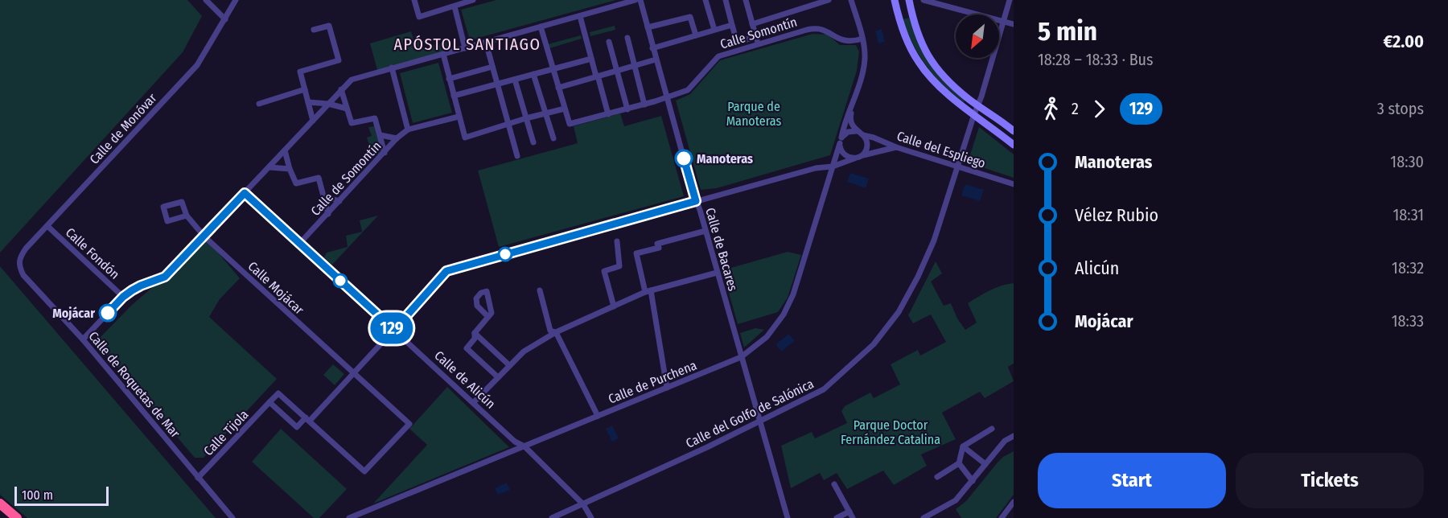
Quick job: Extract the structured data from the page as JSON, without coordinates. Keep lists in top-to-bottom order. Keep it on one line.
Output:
{"streets":{"street":["Calle Somontín","Calle de Monóvar","Calle del Espliego","Calle de Somontín","Calle de Bacares","Calle Fondón","Calle Mojácar","Calle de Alicún","Calle de Purchena","Calle de Roquetas de Mar","Calle del Golfo de Salónica","Calle Tijola"]},"crossings":[["Calle Somontín","Calle de Bacares"],["Calle Somontín","Calle de Purchena"],["Calle de Monóvar","Calle Fondón"],["Calle de Monóvar","Calle de Roquetas de Mar"],["Calle del Espliego","Calle de Purchena"],["Calle del Espliego","Calle del Golfo de Salónica"],["Calle de Somontín","Calle de Alicún"],["Calle de Bacares","Calle de Purchena"],["Calle de Bacares","Calle del Golfo de Salónica"],["Calle de Alicún","Calle de Purchena"],["Calle de Alicún","Calle del Golfo de Salónica"],["Calle de Roquetas de Mar","Calle Tijola"]],"districts":["APÓSTOL SANTIAGO"],"parks":["Parque de Manoteras","Parque Doctor Fernández Catalina"],"places":["Manoteras","Mojácar"],"lines":["bus line 129"],"scale_bar":"100 m","north":"bottom left","page":{"on_map":"129","heading":["5 min","18:28 – 18:33 · Bus","€2.00"],"legs":["2","129","3 stops"],"list":[{"name":"Manoteras","value":"18:30"},{"name":"Vélez Rubio","value":"18:31"},{"name":"Alicún","value":"18:32"},{"name":"Mojácar","value":"18:33"}],"buttons":["Start","Tickets"],"scale":"100 m"}}
